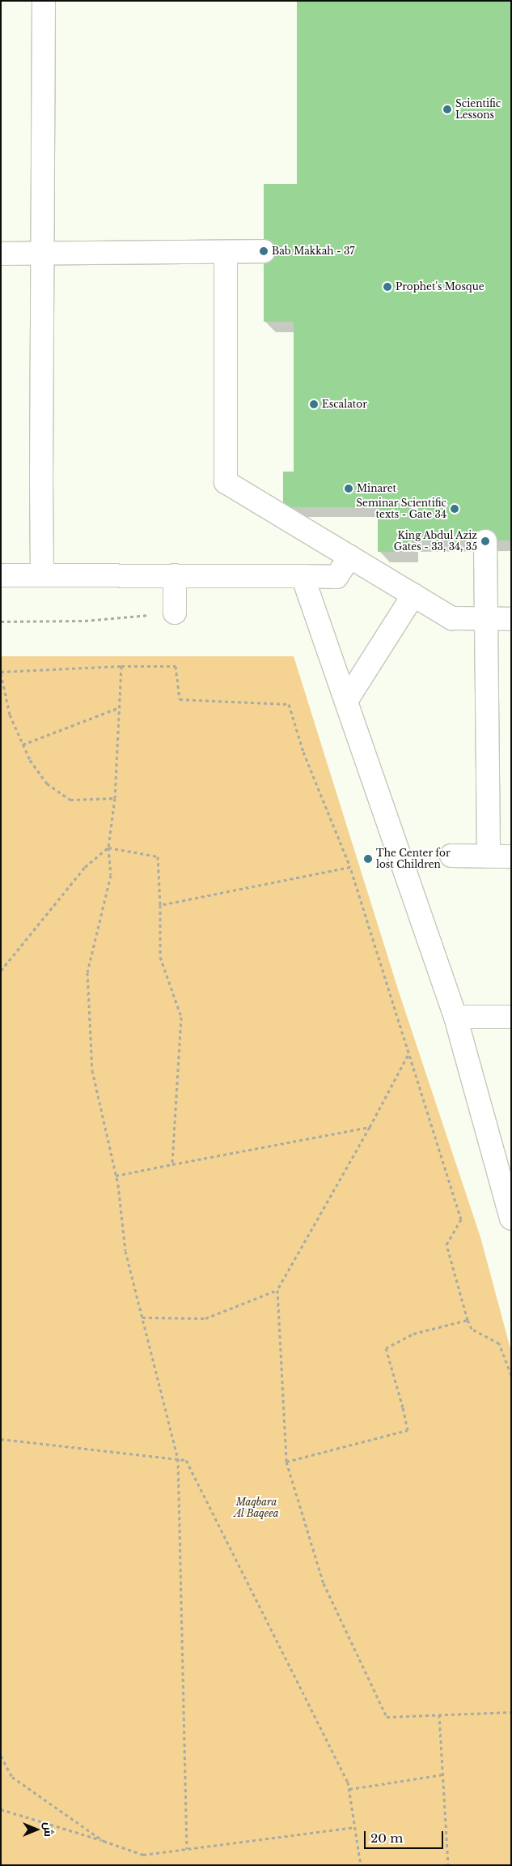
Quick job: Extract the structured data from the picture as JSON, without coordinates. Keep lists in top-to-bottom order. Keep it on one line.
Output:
{"parks":["Maqbara Al Baqeea"],"places":["Scientific Lessons","Bab Makkah - 37","Prophet's Mosque","Escalator","Minaret","Seminar Scientific texts - Gate 34","King Abdul Aziz Gates - 33, 34, 35","The Center for lost Children"],"scale_bar":"20 m","north":"right"}
